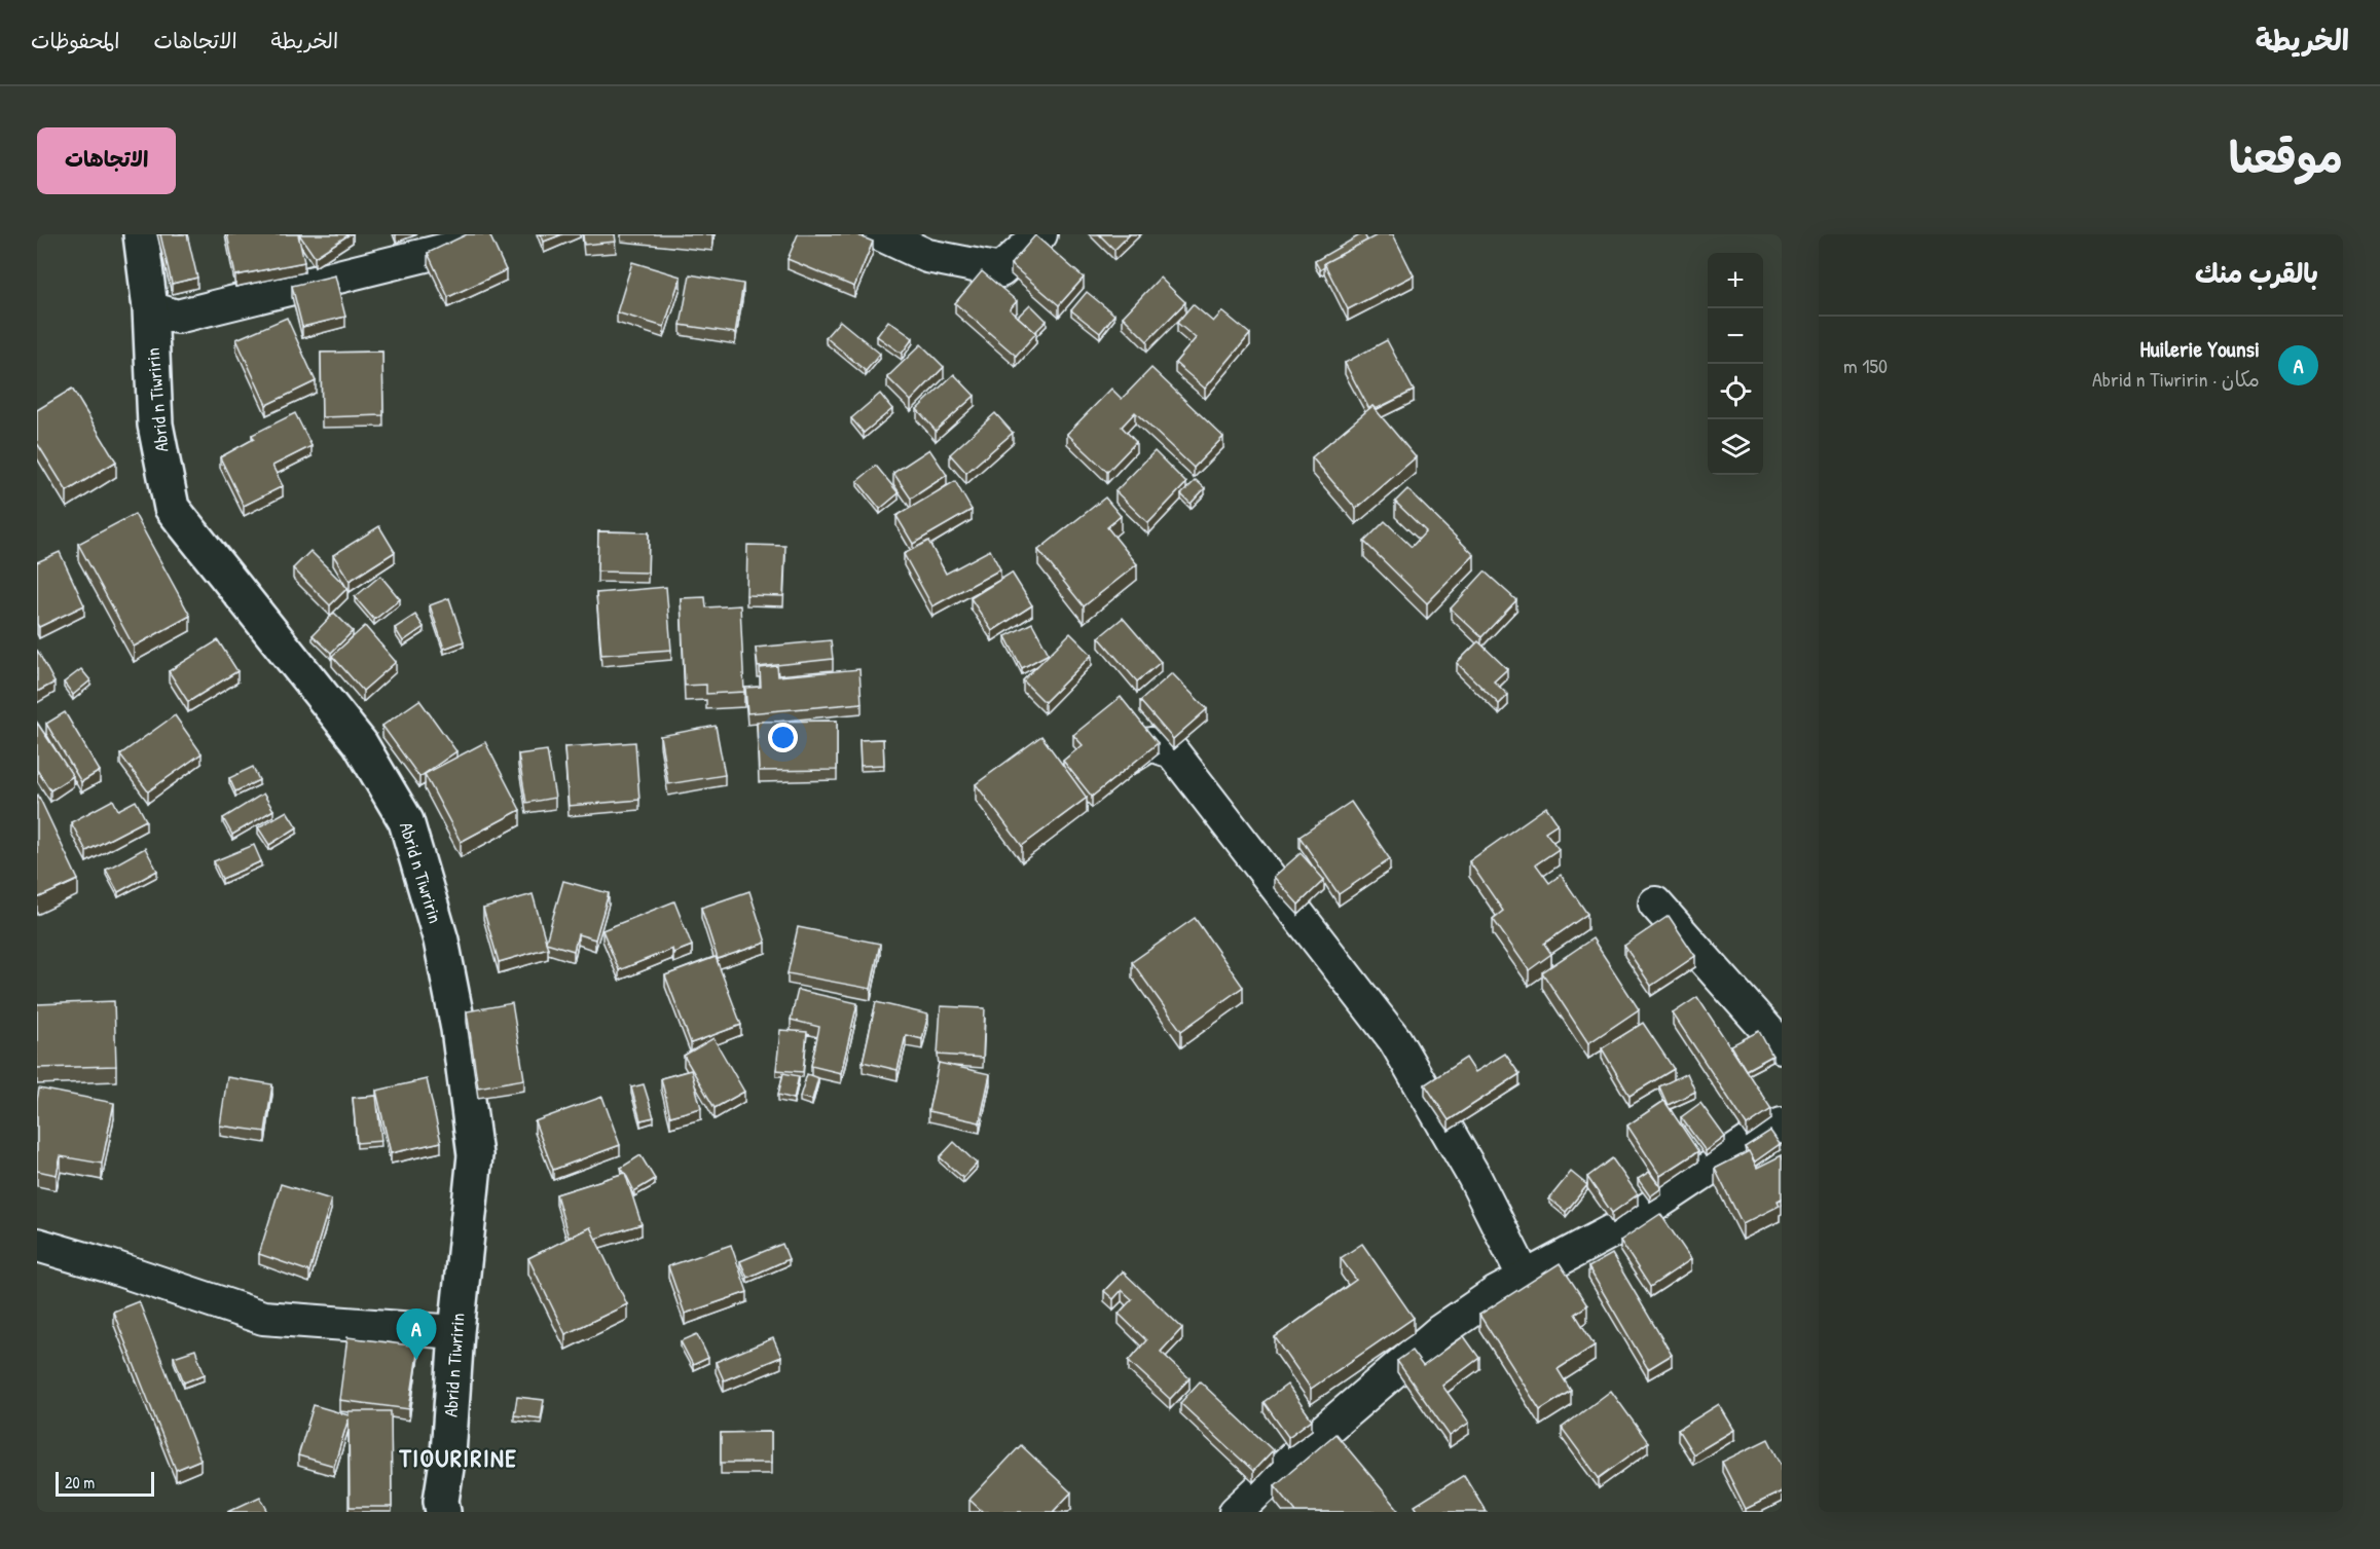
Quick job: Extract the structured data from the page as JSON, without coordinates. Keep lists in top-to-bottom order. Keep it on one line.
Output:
{"streets":{"street":["Abrid n Tiwririn"]},"districts":["TIOURIRINE"],"scale_bar":"20 m","page":{"header":"الخريطة","nav":["الخريطة","الاتجاهات","المحفوظات"],"title":"موقعنا","buttons":"الاتجاهات","heading":"بالقرب منك","map_buttons":["+","−"],"list":[{"mark":"A","name":"Huilerie Younsi","note":"مكان · Abrid n Tiwririn","value":"150 m"}],"pins":"A","scale":"20 m"}}
